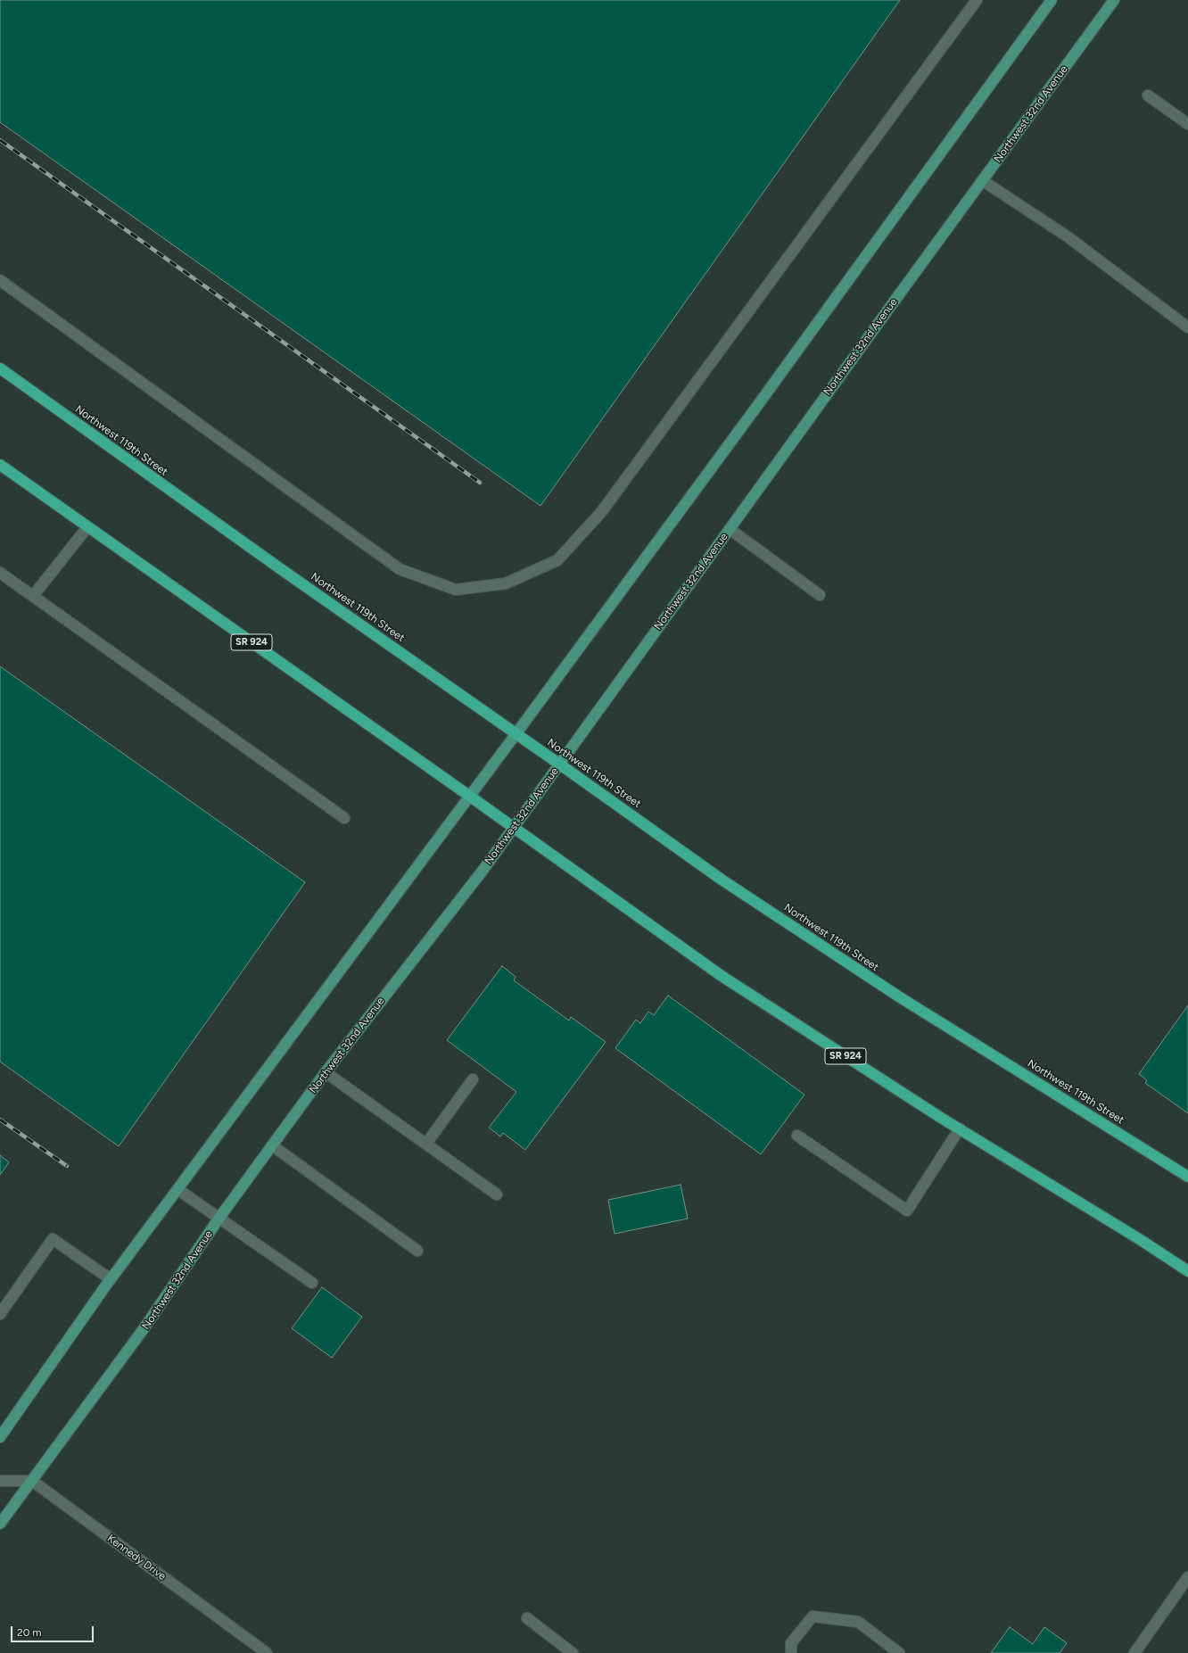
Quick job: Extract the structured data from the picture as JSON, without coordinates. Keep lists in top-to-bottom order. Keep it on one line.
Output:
{"streets":{"highway":["Northwest 119th Street","SR 924"],"main road":["Northwest 32nd Avenue"],"street":["Kennedy Drive"]},"crossings":[["Northwest 32nd Avenue","Northwest 119th Street"],["Northwest 32nd Avenue","SR 924"],["Northwest 32nd Avenue","Kennedy Drive"]],"scale_bar":"20 m"}
